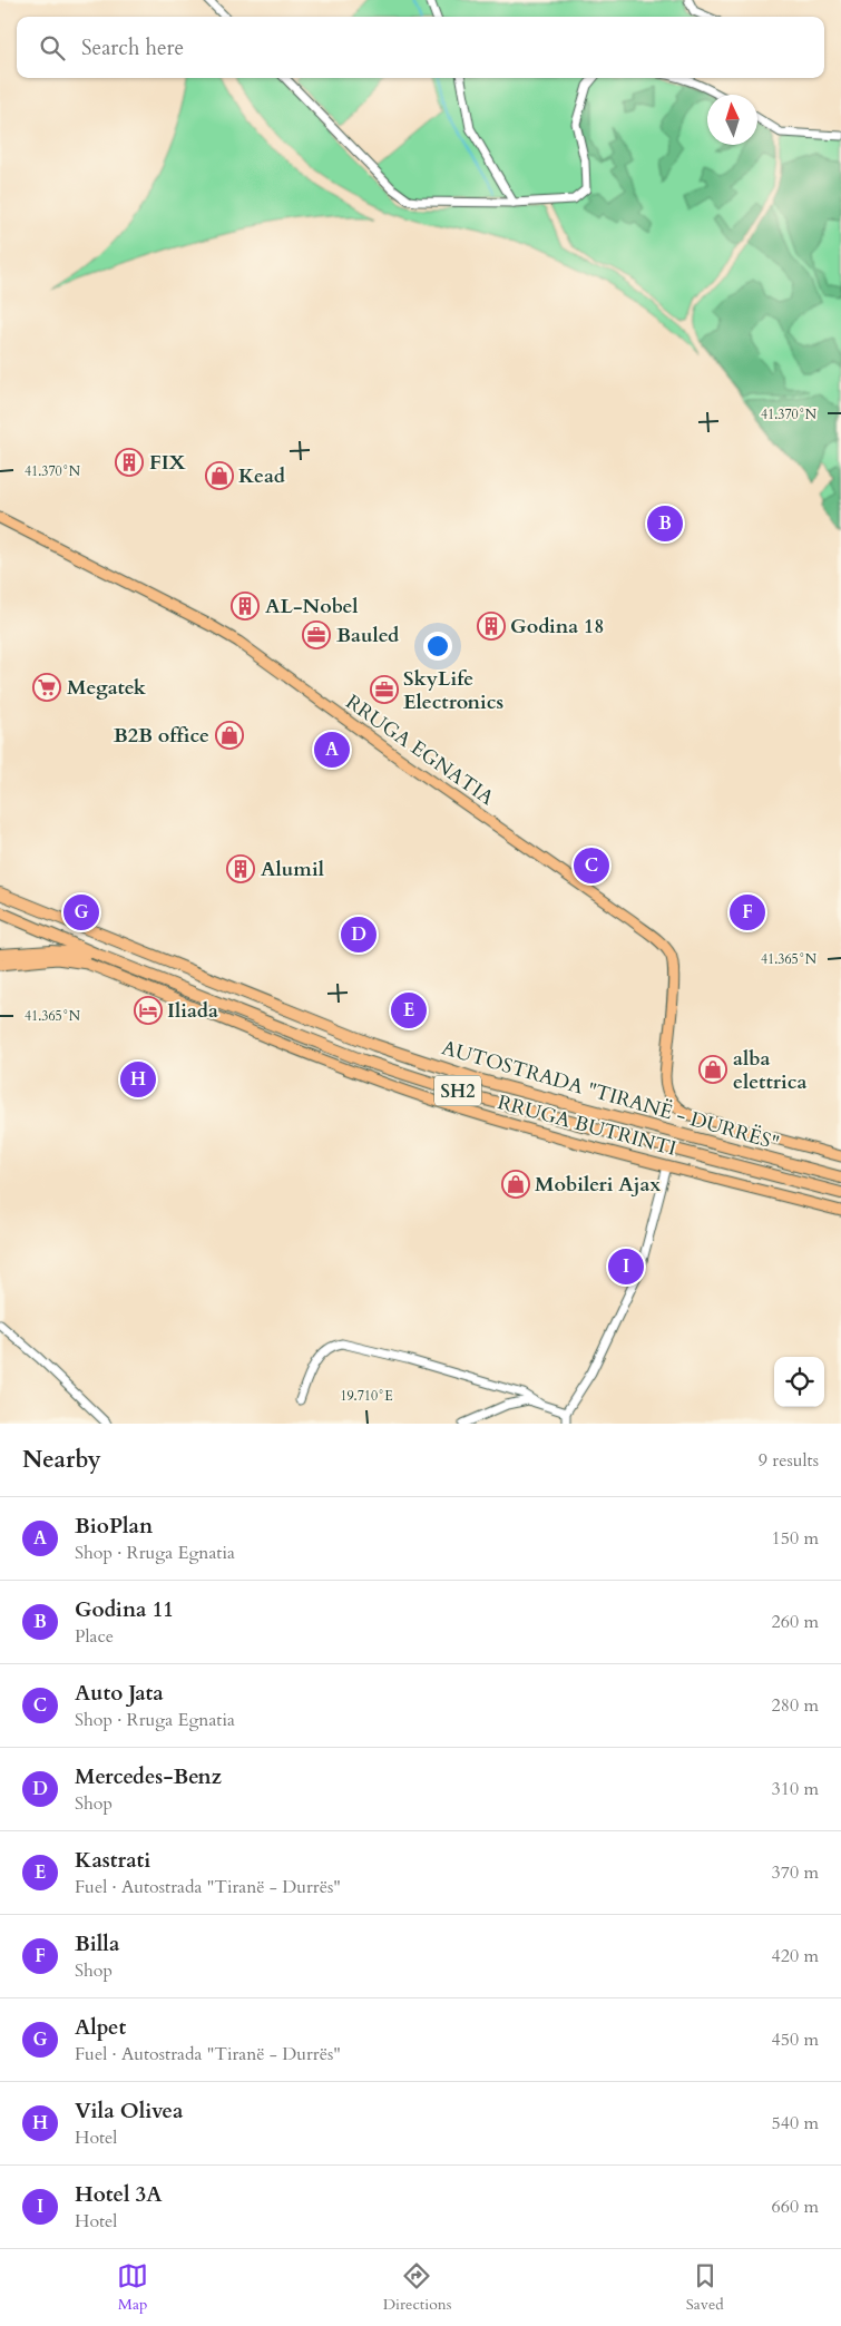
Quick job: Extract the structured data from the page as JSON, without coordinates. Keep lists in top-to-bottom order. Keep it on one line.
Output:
{"streets":{"highway":["SH2","AUTOSTRADA \"TIRANË - DURRËS\""],"main road":["RRUGA EGNATIA","RRUGA BUTRINTI"]},"places":{"building":["FIX","AL-Nobel","Godina 18","Alumil"],"shop":["Kead","B2B office","alba elettrica","Mobileri Ajax"],"office":["Bauled","SkyLife Electronics"],"supermarket":["Megatek"],"hotel":["Iliada"]},"north":"top","page":{"search":"Search here","pins":["B","A","C","F","G","D","E","H","I"],"heading":["Nearby","9 results"],"list":[{"mark":"A","name":"BioPlan","note":"Shop · Rruga Egnatia","value":"150 m"},{"mark":"B","name":"Godina 11","note":"Place","value":"260 m"},{"mark":"C","name":"Auto Jata","note":"Shop · Rruga Egnatia","value":"280 m"},{"mark":"D","name":"Mercedes-Benz","note":"Shop","value":"310 m"},{"mark":"E","name":"Kastrati","note":"Fuel · Autostrada \"Tiranë - Durrës\"","value":"370 m"},{"mark":"F","name":"Billa","note":"Shop","value":"420 m"},{"mark":"G","name":"Alpet","note":"Fuel · Autostrada \"Tiranë - Durrës\"","value":"450 m"},{"mark":"H","name":"Vila Olivea","note":"Hotel","value":"540 m"},{"mark":"I","name":"Hotel 3A","note":"Hotel","value":"660 m"}],"nav":["Map","Directions","Saved"]},"coordinates":["41.370°N","41.365°N","19.710°E"]}
